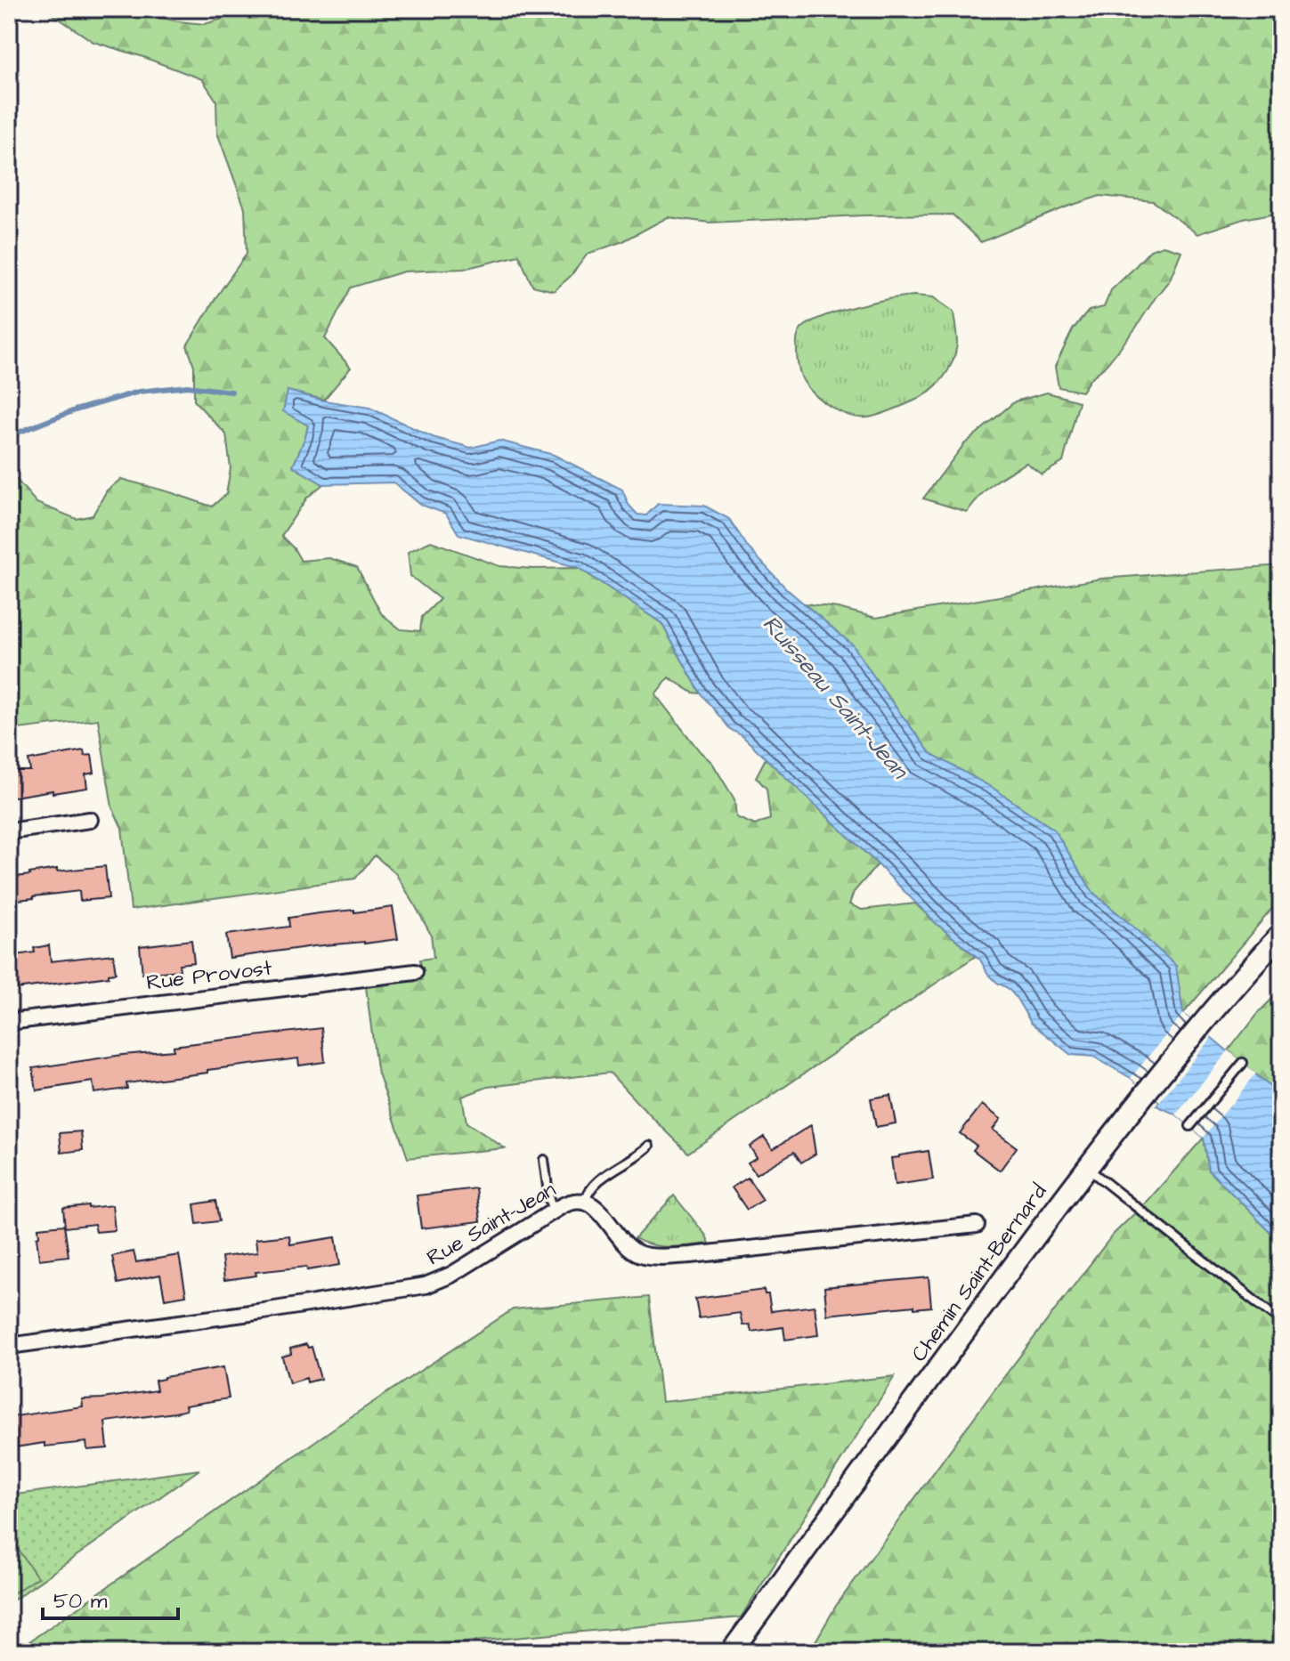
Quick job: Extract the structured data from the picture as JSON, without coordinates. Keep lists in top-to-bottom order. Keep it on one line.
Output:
{"streets":{"street":["Rue Provost","Rue Saint-Jean","Chemin Saint-Bernard"]},"water":["Ruisseau Saint-Jean"],"scale_bar":"50 m"}
